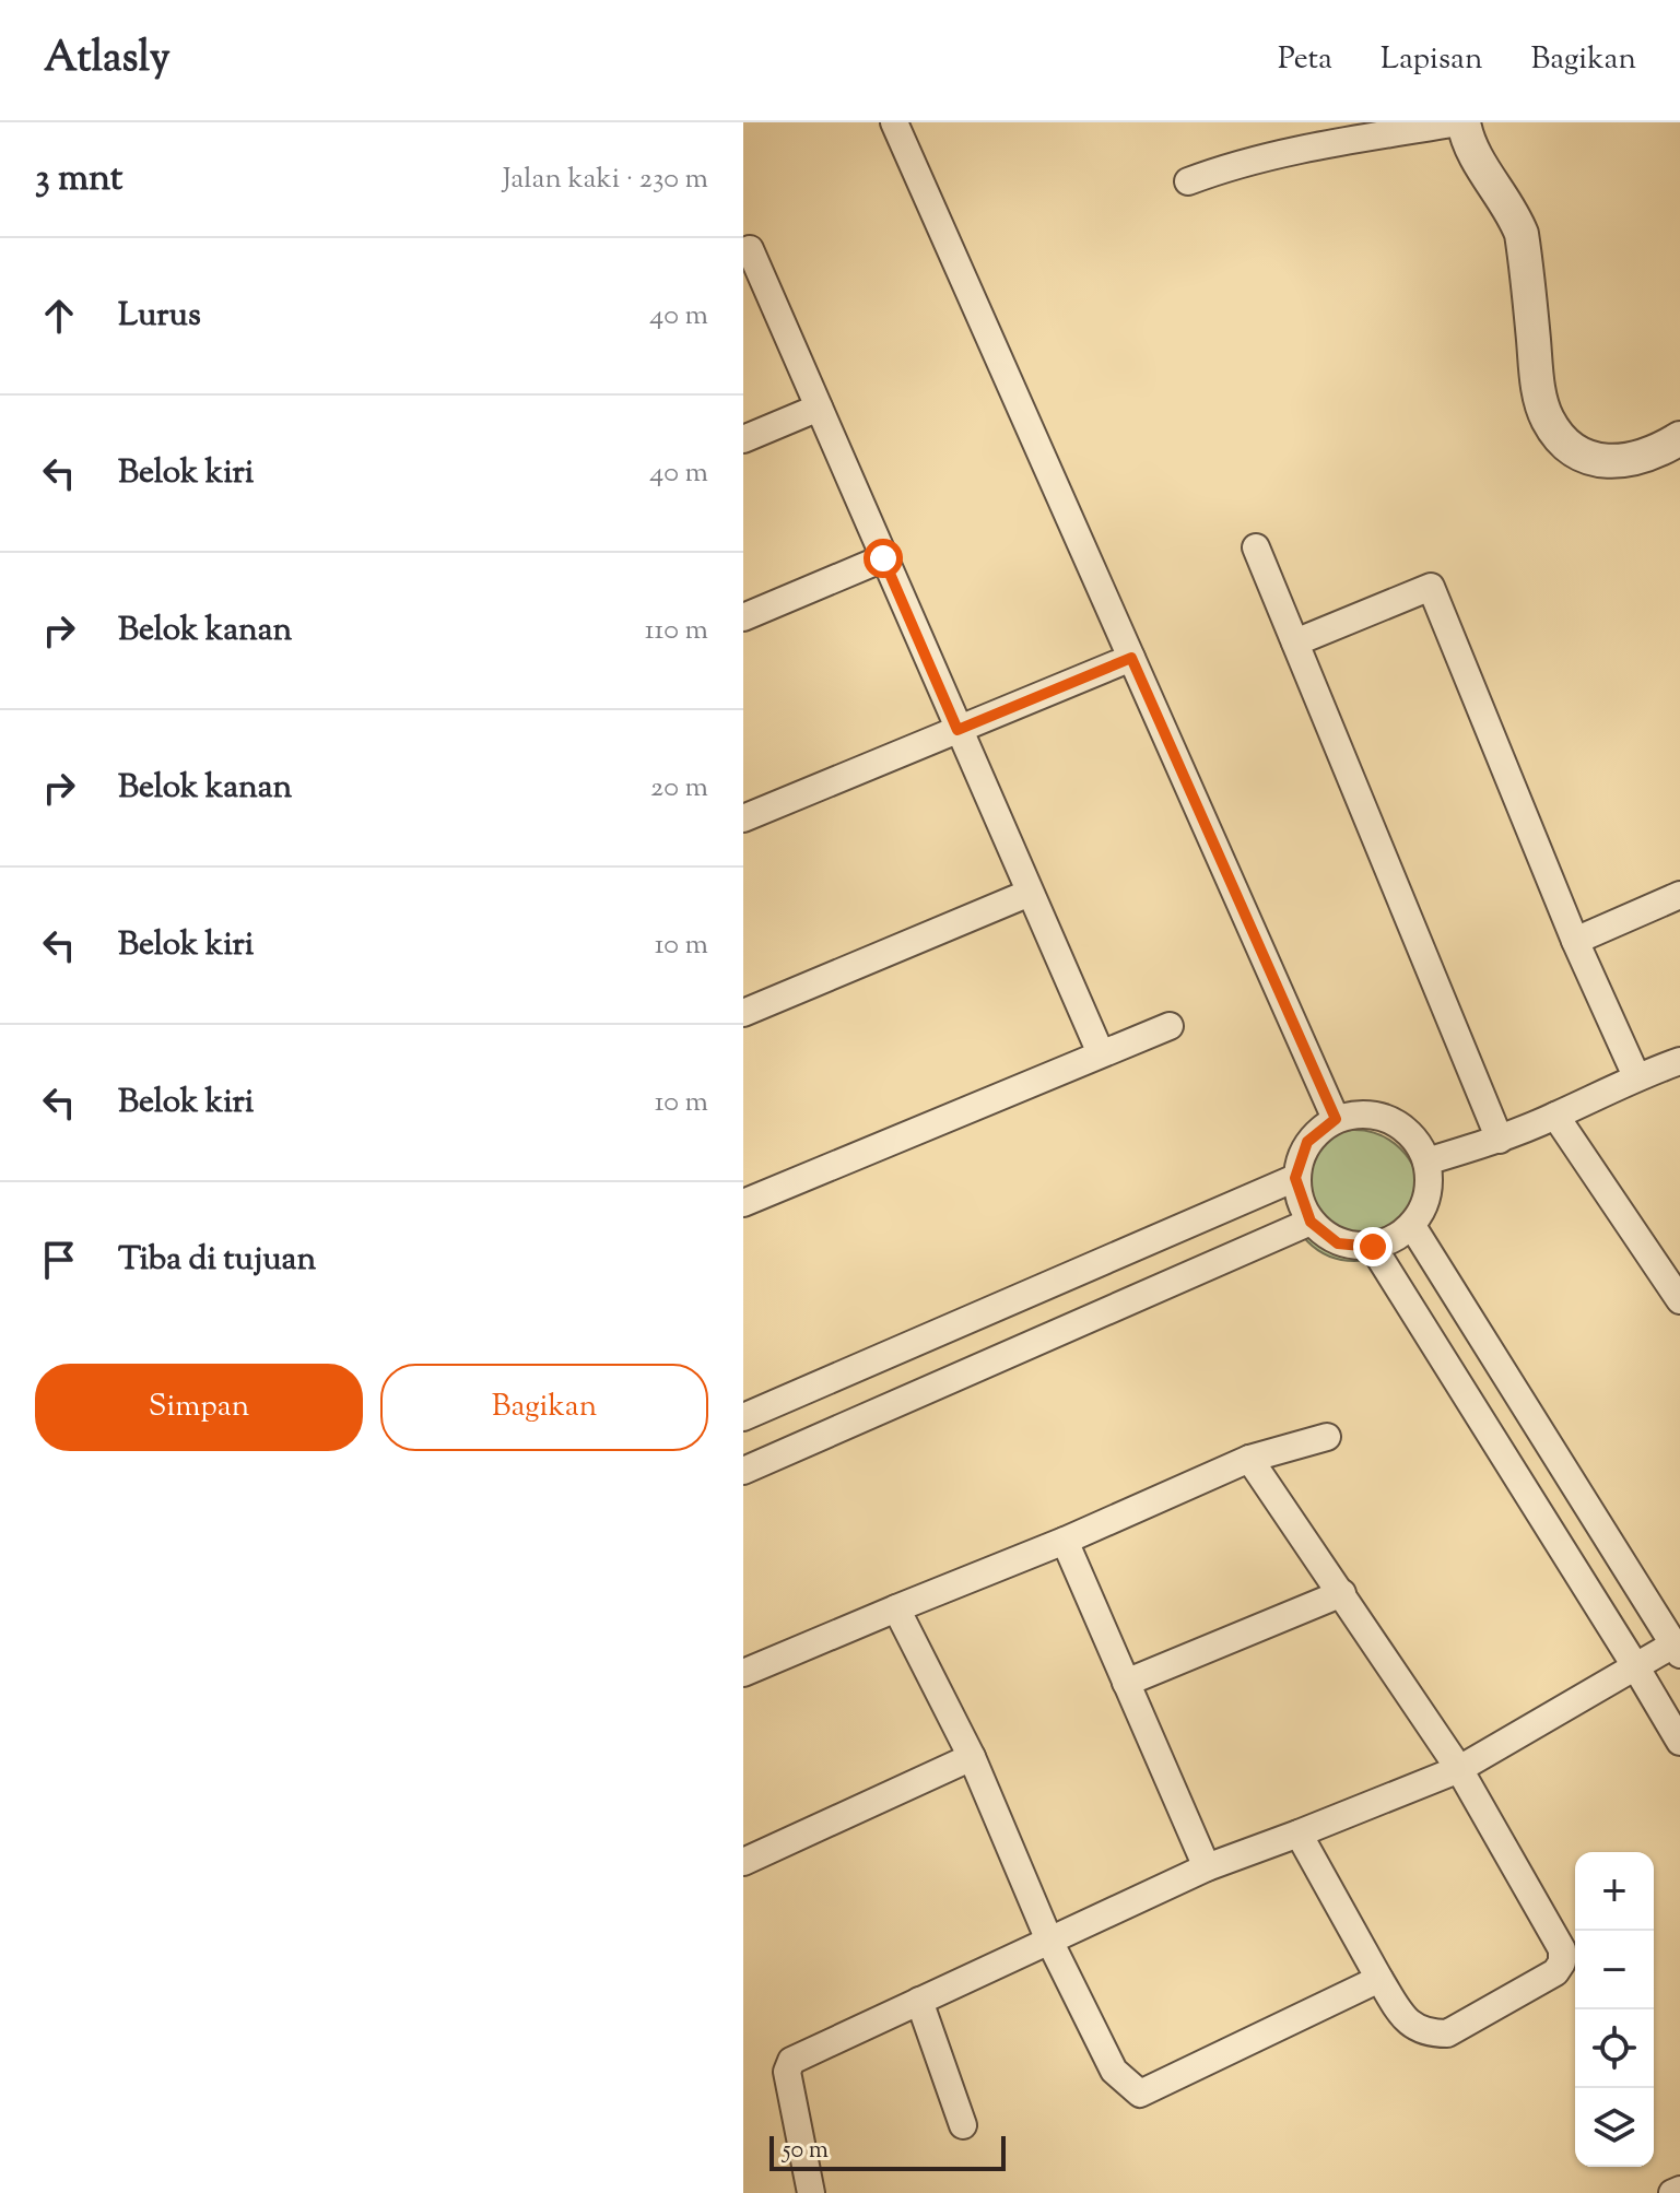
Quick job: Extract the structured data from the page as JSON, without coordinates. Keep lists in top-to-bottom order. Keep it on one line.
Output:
{"scale_bar":"50 m","page":{"header":"Atlasly","nav":["Peta","Lapisan","Bagikan"],"heading":["3 mnt","Jalan kaki · 230 m"],"list":[["Lurus","40 m"],["Belok kiri","40 m"],["Belok kanan","110 m"],["Belok kanan","20 m"],["Belok kiri","10 m"],["Belok kiri","10 m"],"Tiba di tujuan"],"buttons":["Simpan","Bagikan"],"map_buttons":["+","−"],"scale":"50 m"}}
